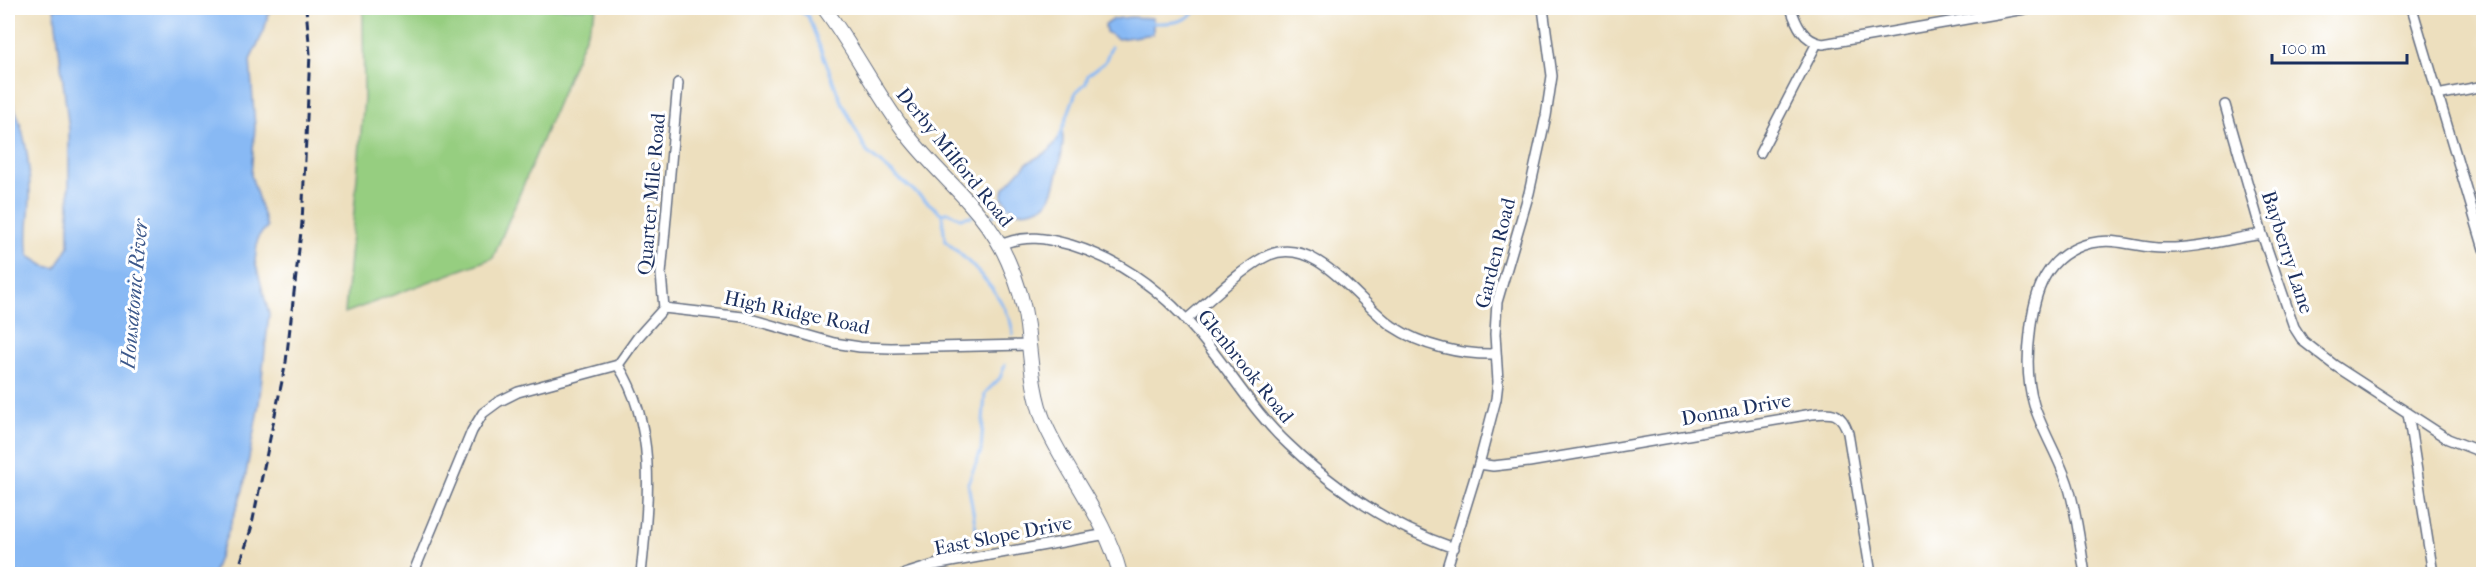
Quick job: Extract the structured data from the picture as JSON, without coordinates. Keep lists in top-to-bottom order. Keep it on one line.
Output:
{"streets":{"main road":["Derby Milford Road"],"street":["Quarter Mile Road","Bayberry Lane","Garden Road","High Ridge Road","Glenbrook Road","Donna Drive","East Slope Drive"]},"crossings":[["Derby Milford Road","High Ridge Road"],["Derby Milford Road","Glenbrook Road"],["Derby Milford Road","East Slope Drive"],["Quarter Mile Road","High Ridge Road"],["Garden Road","Glenbrook Road"],["Garden Road","Donna Drive"]],"water":["Housatonic River"],"scale_bar":"100 m"}
